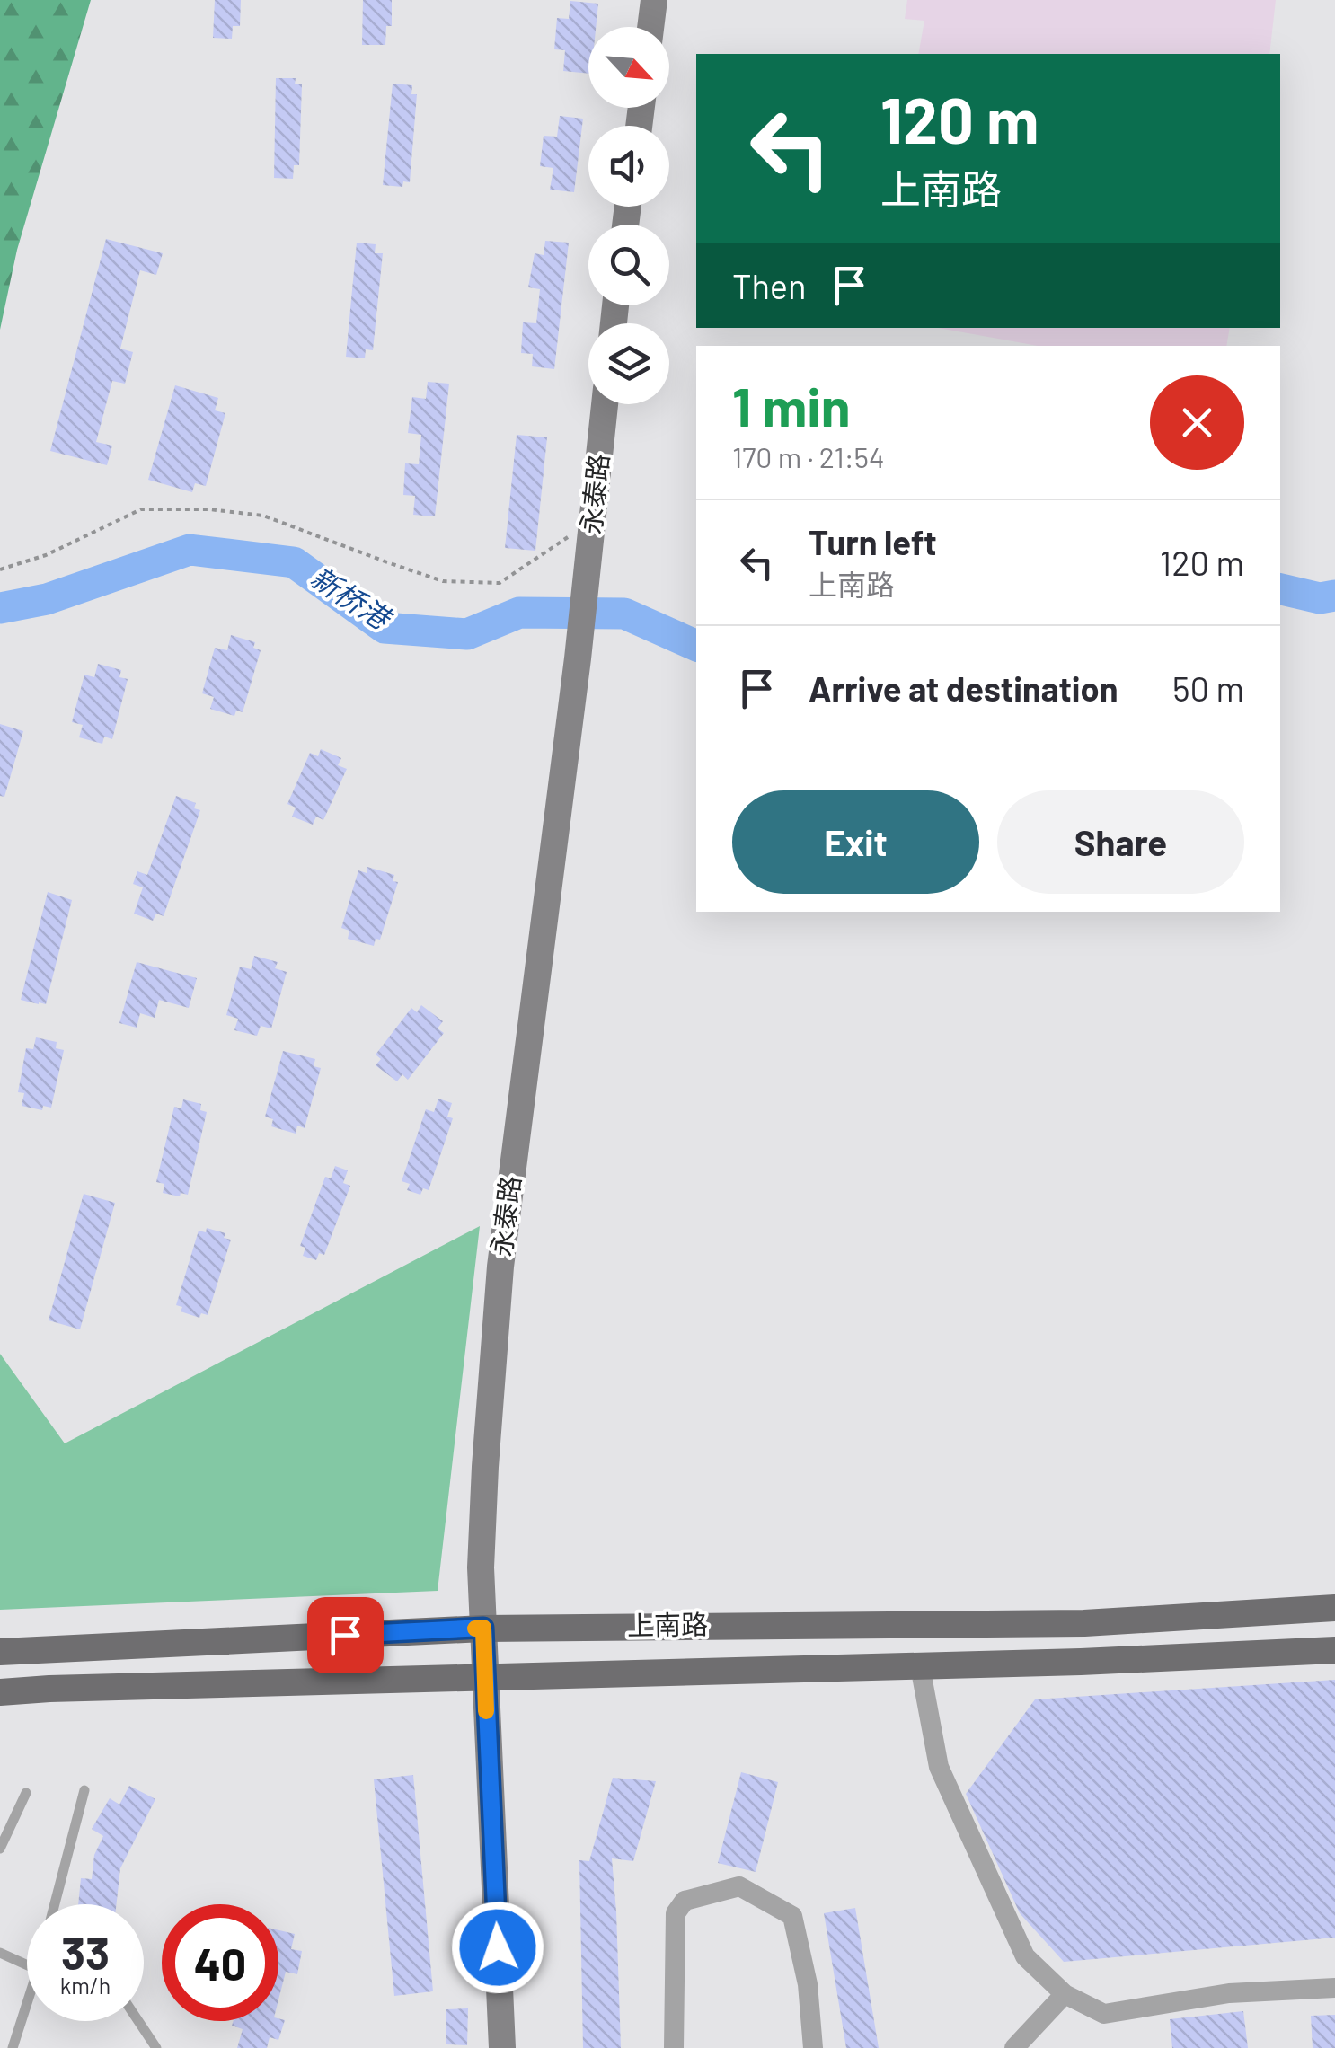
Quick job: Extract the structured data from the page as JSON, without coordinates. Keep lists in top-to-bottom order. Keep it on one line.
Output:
{"streets":{"main road":["上南路"],"street":["永泰路"]},"crossings":[["永泰路","上南路"]],"water":["新桥港"],"north":"bottom right","page":{"turn":["120 m","上南路"],"then":"Then","heading":["1 min","170 m · 21:54"],"list":[{"name":"Turn left","note":"上南路","value":"120 m"},{"name":"Arrive at destination","value":"50 m"}],"buttons":["Exit","Share"],"speed":"33 km/h","limit":"40"}}
